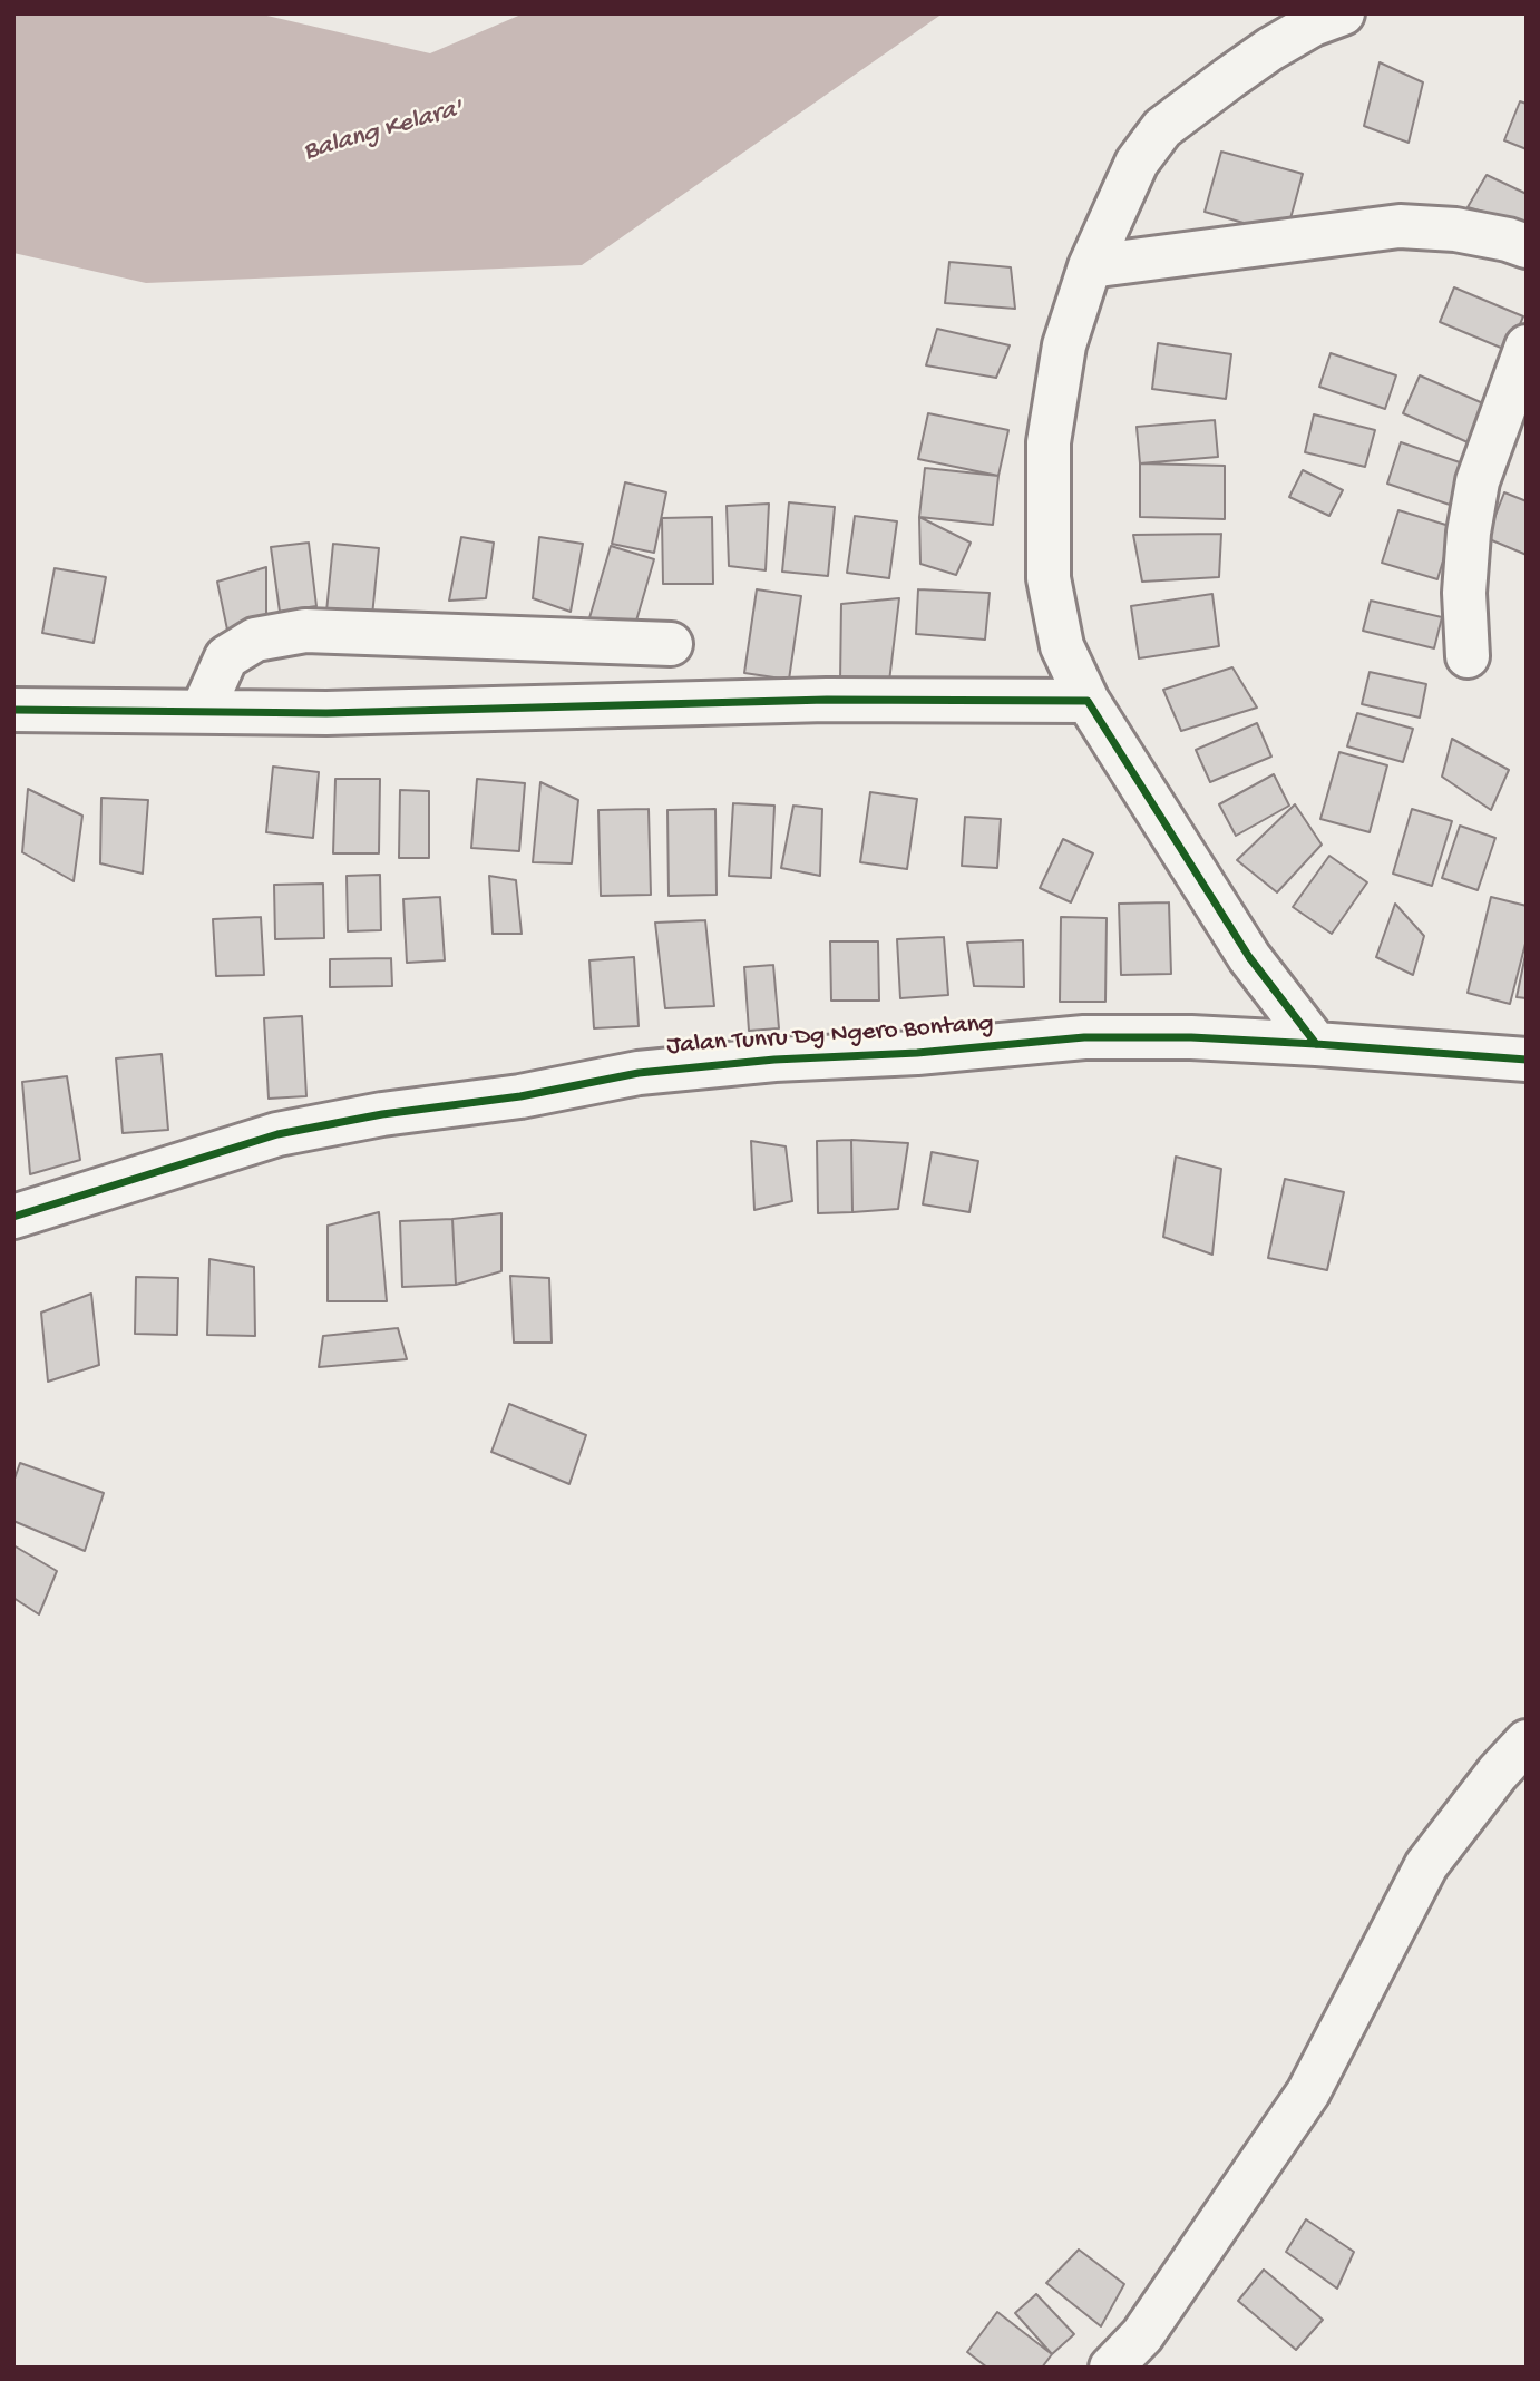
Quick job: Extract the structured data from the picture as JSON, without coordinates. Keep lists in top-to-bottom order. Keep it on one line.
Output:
{"streets":{"street":["Jalan Tunru Dg Ngero Bontang"]},"water":["Balang Kelara'"]}
